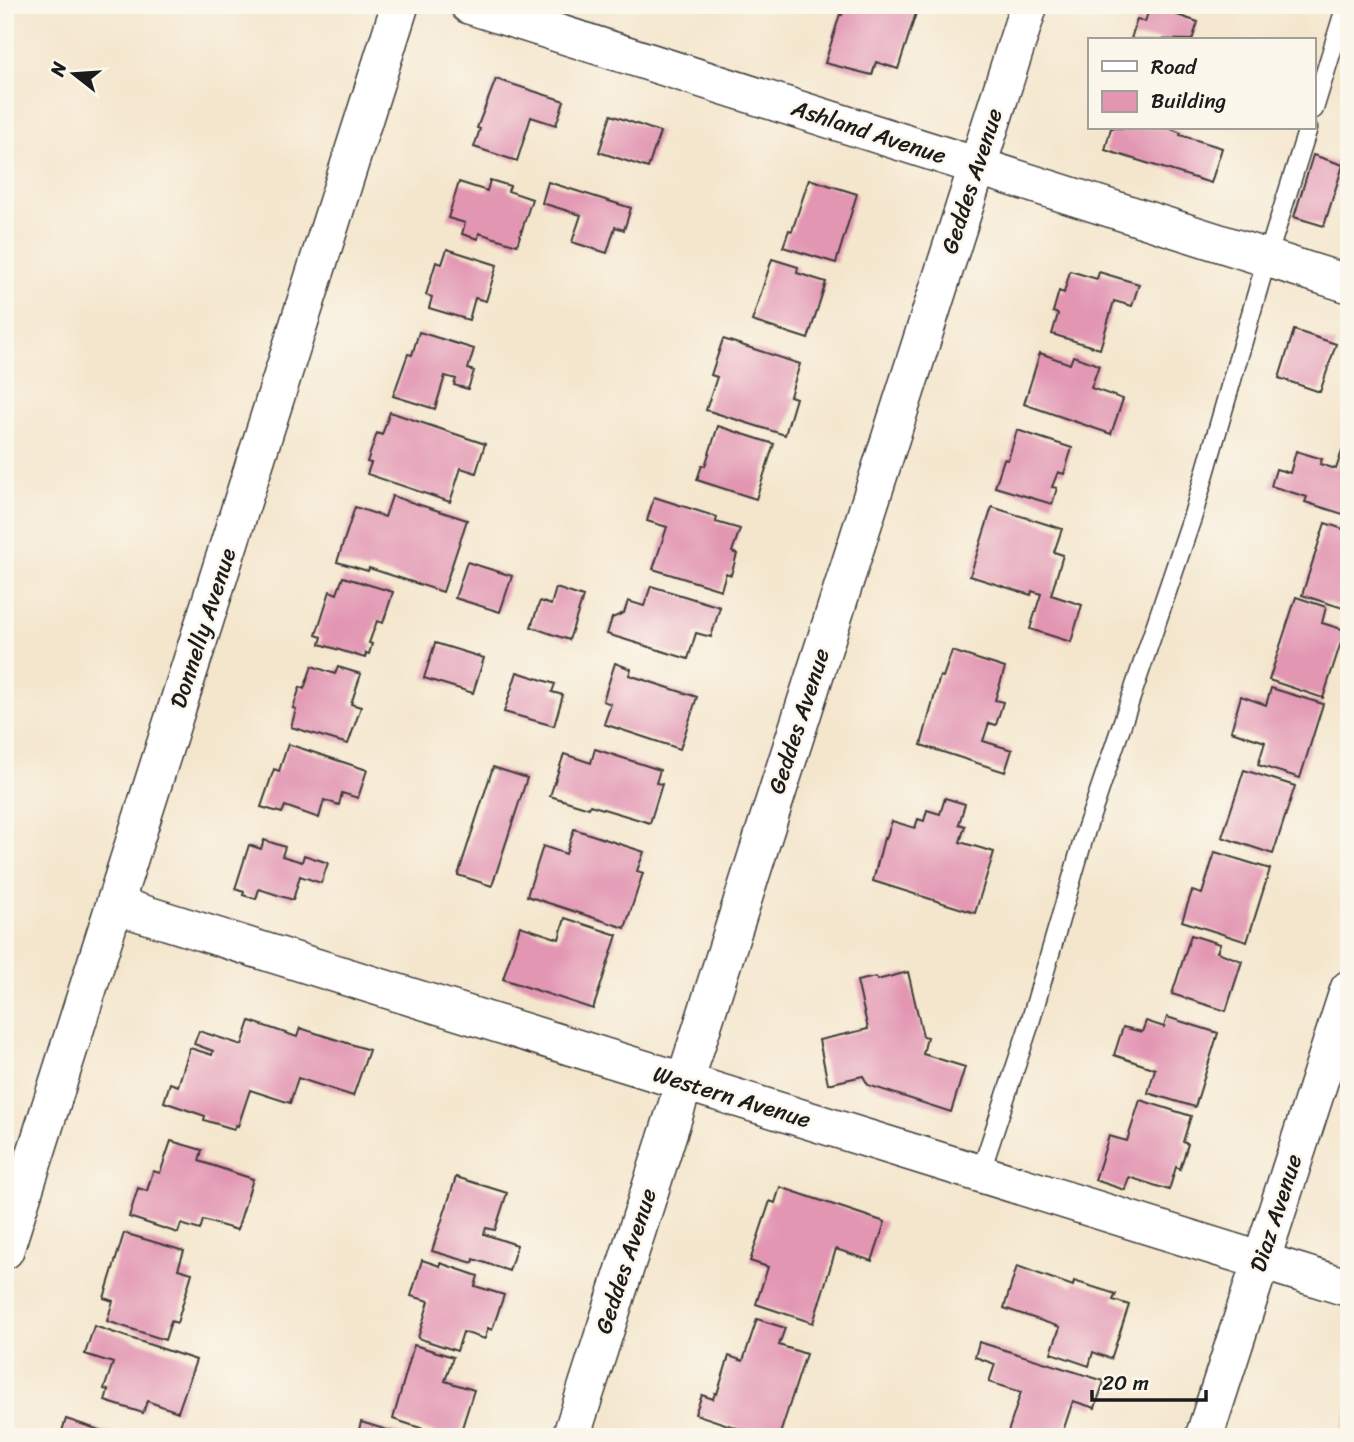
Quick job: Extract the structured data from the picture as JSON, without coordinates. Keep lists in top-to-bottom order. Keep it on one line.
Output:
{"streets":{"street":["Ashland Avenue","Geddes Avenue","Donnelly Avenue","Western Avenue","Diaz Avenue"]},"crossings":[["Ashland Avenue","Geddes Avenue"],["Geddes Avenue","Western Avenue"],["Donnelly Avenue","Western Avenue"],["Western Avenue","Diaz Avenue"]],"legend":["Road","Building"],"scale_bar":"20 m","north":"left"}
